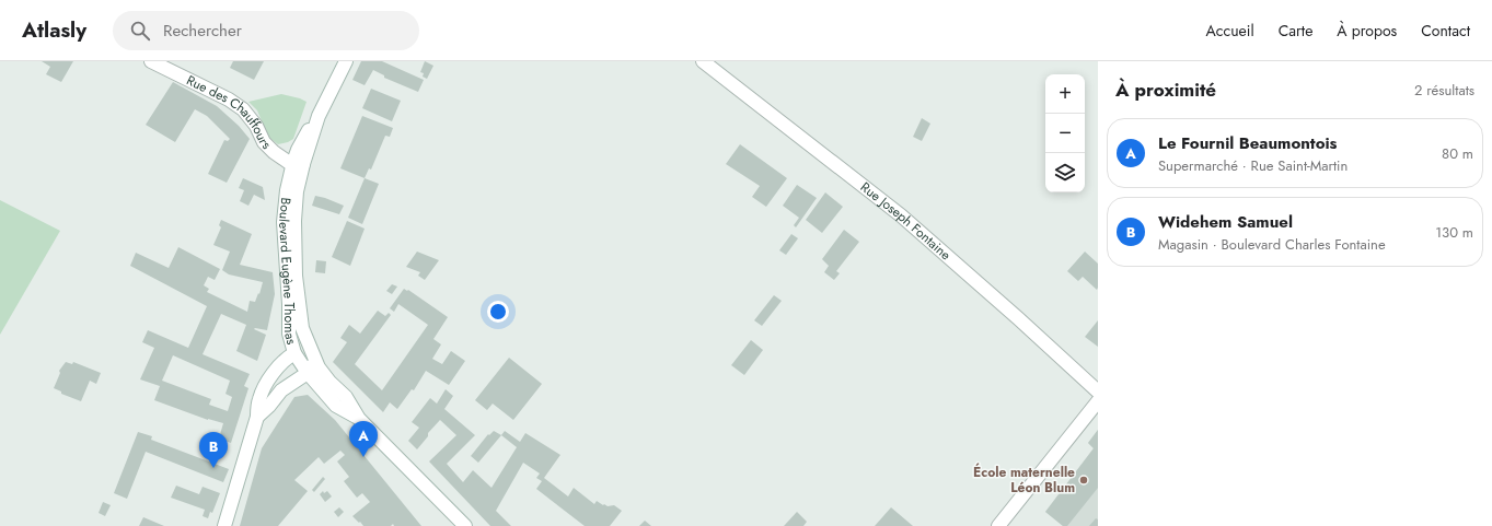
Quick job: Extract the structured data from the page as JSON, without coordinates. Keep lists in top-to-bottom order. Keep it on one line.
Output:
{"streets":{"street":["Rue des Chauffours","Rue Joseph Fontaine","Boulevard Eugène Thomas"]},"crossings":[["Rue des Chauffours","Boulevard Eugène Thomas"]],"places":["École maternelle Léon Blum"],"page":{"header":"Atlasly","search":"Rechercher","nav":["Accueil","Carte","À propos","Contact"],"heading":["À proximité","2 résultats"],"map_buttons":["+","−"],"list":[{"mark":"A","name":"Le Fournil Beaumontois","note":"Supermarché · Rue Saint-Martin","value":"80 m"},{"mark":"B","name":"Widehem Samuel","note":"Magasin · Boulevard Charles Fontaine","value":"130 m"}],"pins":["A","B"]}}
